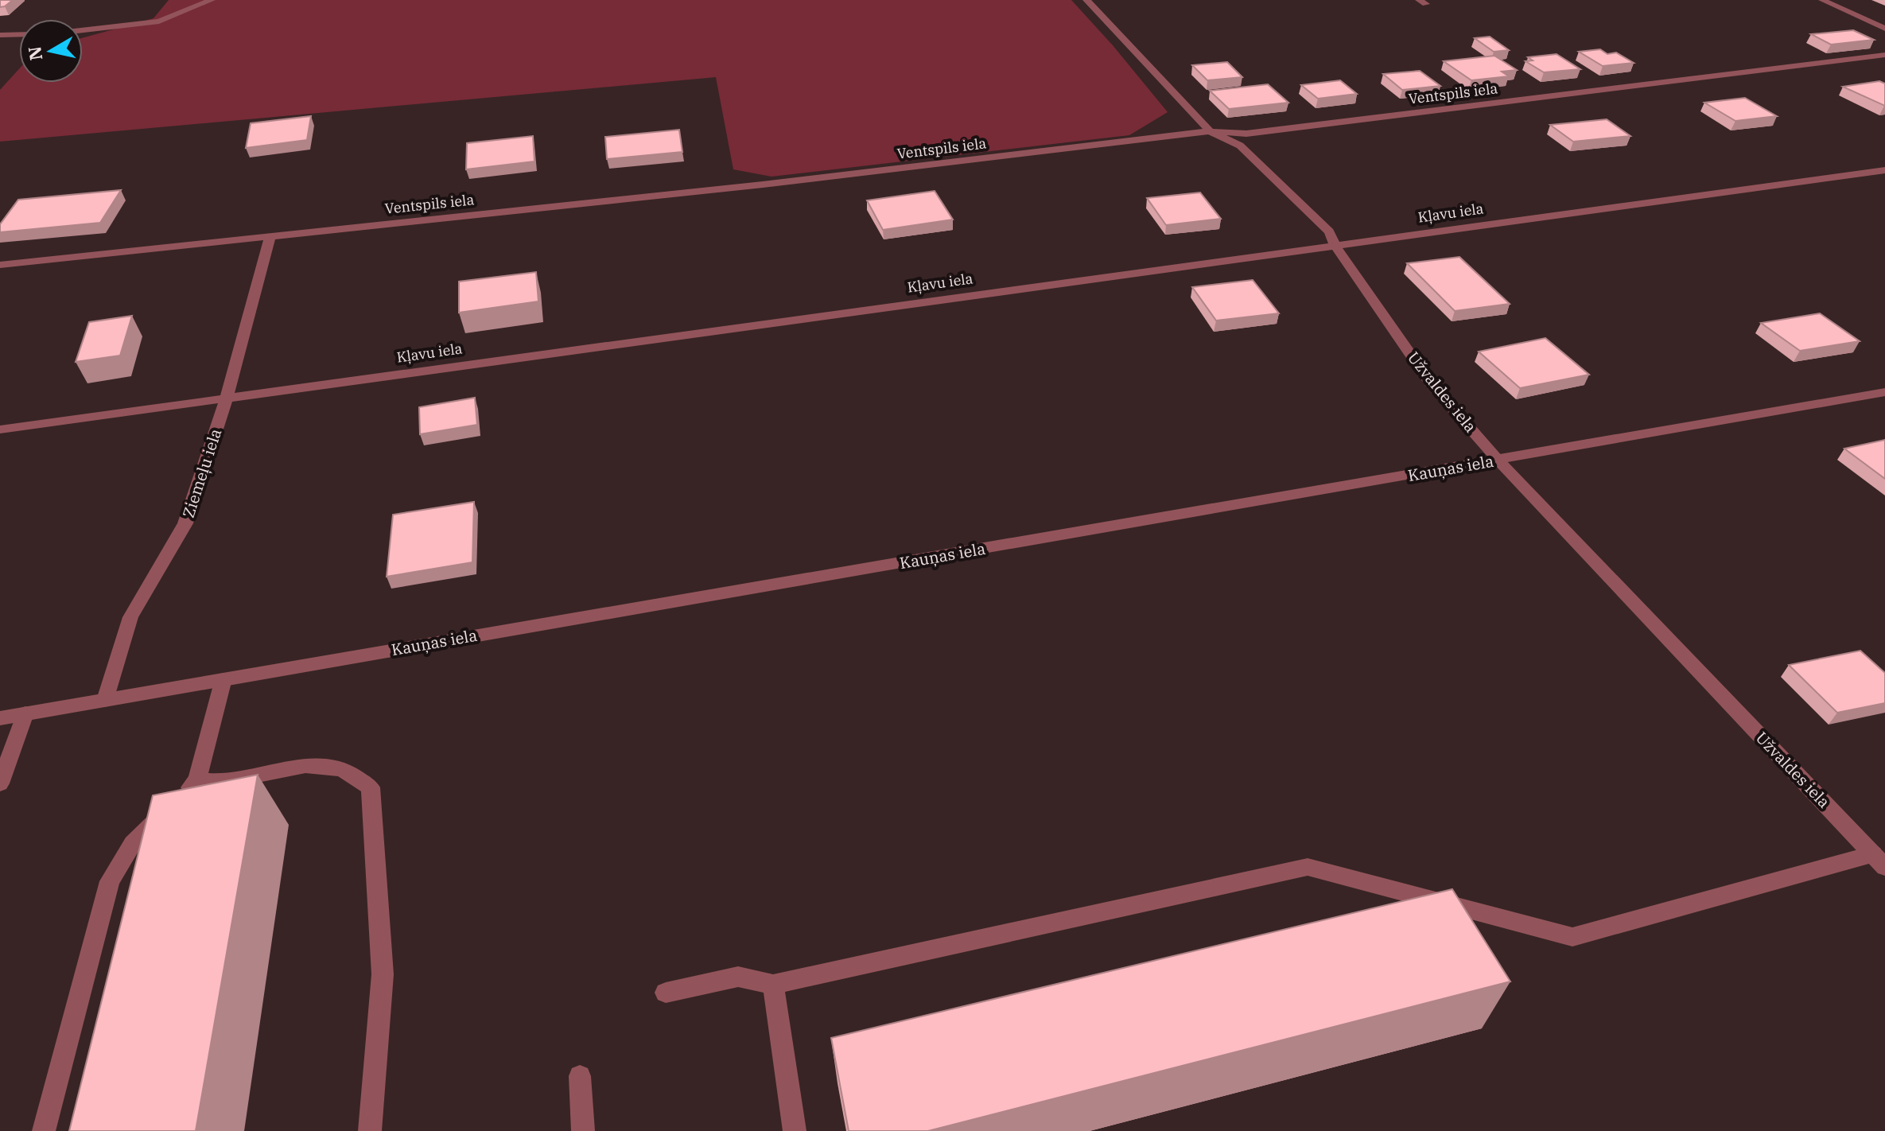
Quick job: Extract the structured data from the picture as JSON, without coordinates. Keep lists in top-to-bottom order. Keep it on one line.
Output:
{"streets":{"street":["Ventspils iela","Kļavu iela","Užvaldes iela","Kauņas iela","Ziemeļu iela"]},"crossings":[["Ventspils iela","Užvaldes iela"],["Ventspils iela","Ziemeļu iela"],["Kļavu iela","Užvaldes iela"],["Kļavu iela","Ziemeļu iela"],["Užvaldes iela","Kauņas iela"],["Kauņas iela","Ziemeļu iela"]],"north":"left"}
